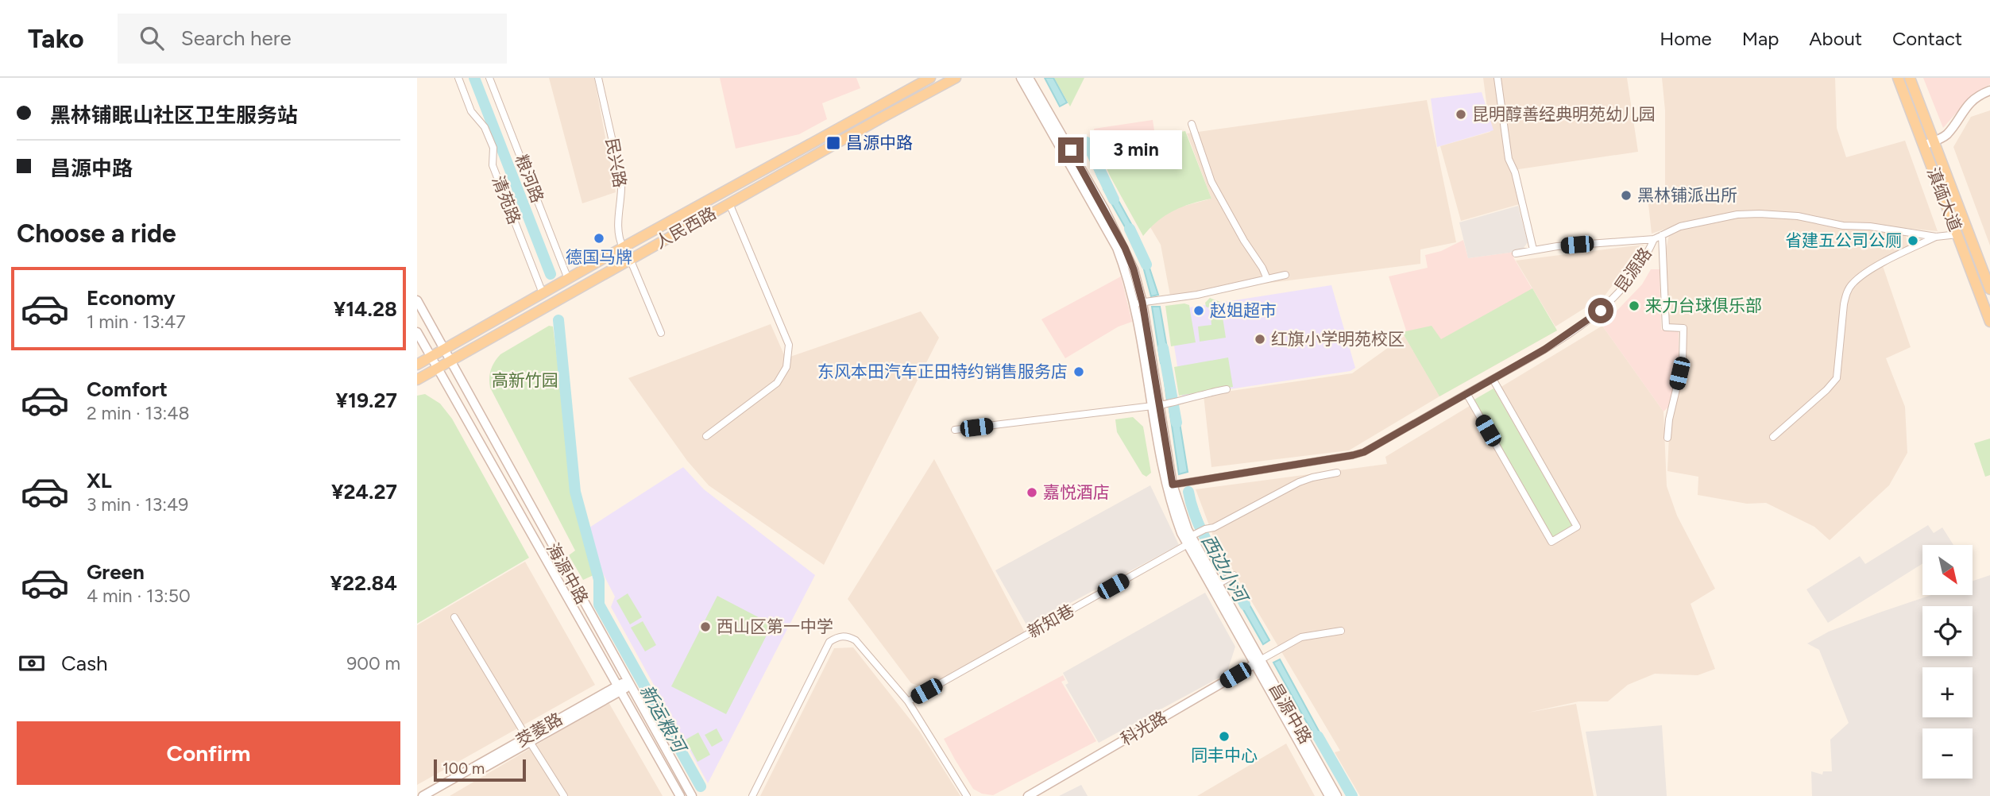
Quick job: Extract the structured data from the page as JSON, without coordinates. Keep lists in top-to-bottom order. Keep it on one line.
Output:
{"streets":{"main road":["滇缅大道","人民西路","海源中路","昌源中路","科光路","茭菱路"],"street":["民兴路","粮河路","清苑路","昆源路","新知巷"]},"crossings":[["民兴路","人民西路"],["粮河路","人民西路"],["清苑路","人民西路"],["人民西路","海源中路"],["昆源路","昌源中路"],["海源中路","茭菱路"],["新知巷","昌源中路"],["昌源中路","科光路"]],"water":["西边小河","新运粮河"],"parks":["高新竹园"],"places":{"other":["昆明醇善经典明苑幼儿园","黑林铺派出所","德国马牌","省建五公司公厕","来力台球俱乐部","赵姐超市","红旗小学明苑校区","东风本田汽车正田特约销售服务店","嘉悦酒店","西山区第一中学","同丰中心"],"transit":["昌源中路"]},"scale_bar":"100 m","north":"bottom right","page":{"header":"Tako","search":"Search here","nav":["Home","Map","About","Contact"],"banner":["黑林铺眠山社区卫生服务站","昌源中路"],"bubble":"3 min","heading":"Choose a ride","list":[{"name":"Economy","note":"1 min · 13:47","value":"¥14.28"},{"name":"Comfort","note":"2 min · 13:48","value":"¥19.27"},{"name":"XL","note":"3 min · 13:49","value":"¥24.27"},{"name":"Green","note":"4 min · 13:50","value":"¥22.84"}],"map_buttons":["+","−"],"pay":["Cash","900 m"],"buttons":"Confirm","scale":"100 m"}}
